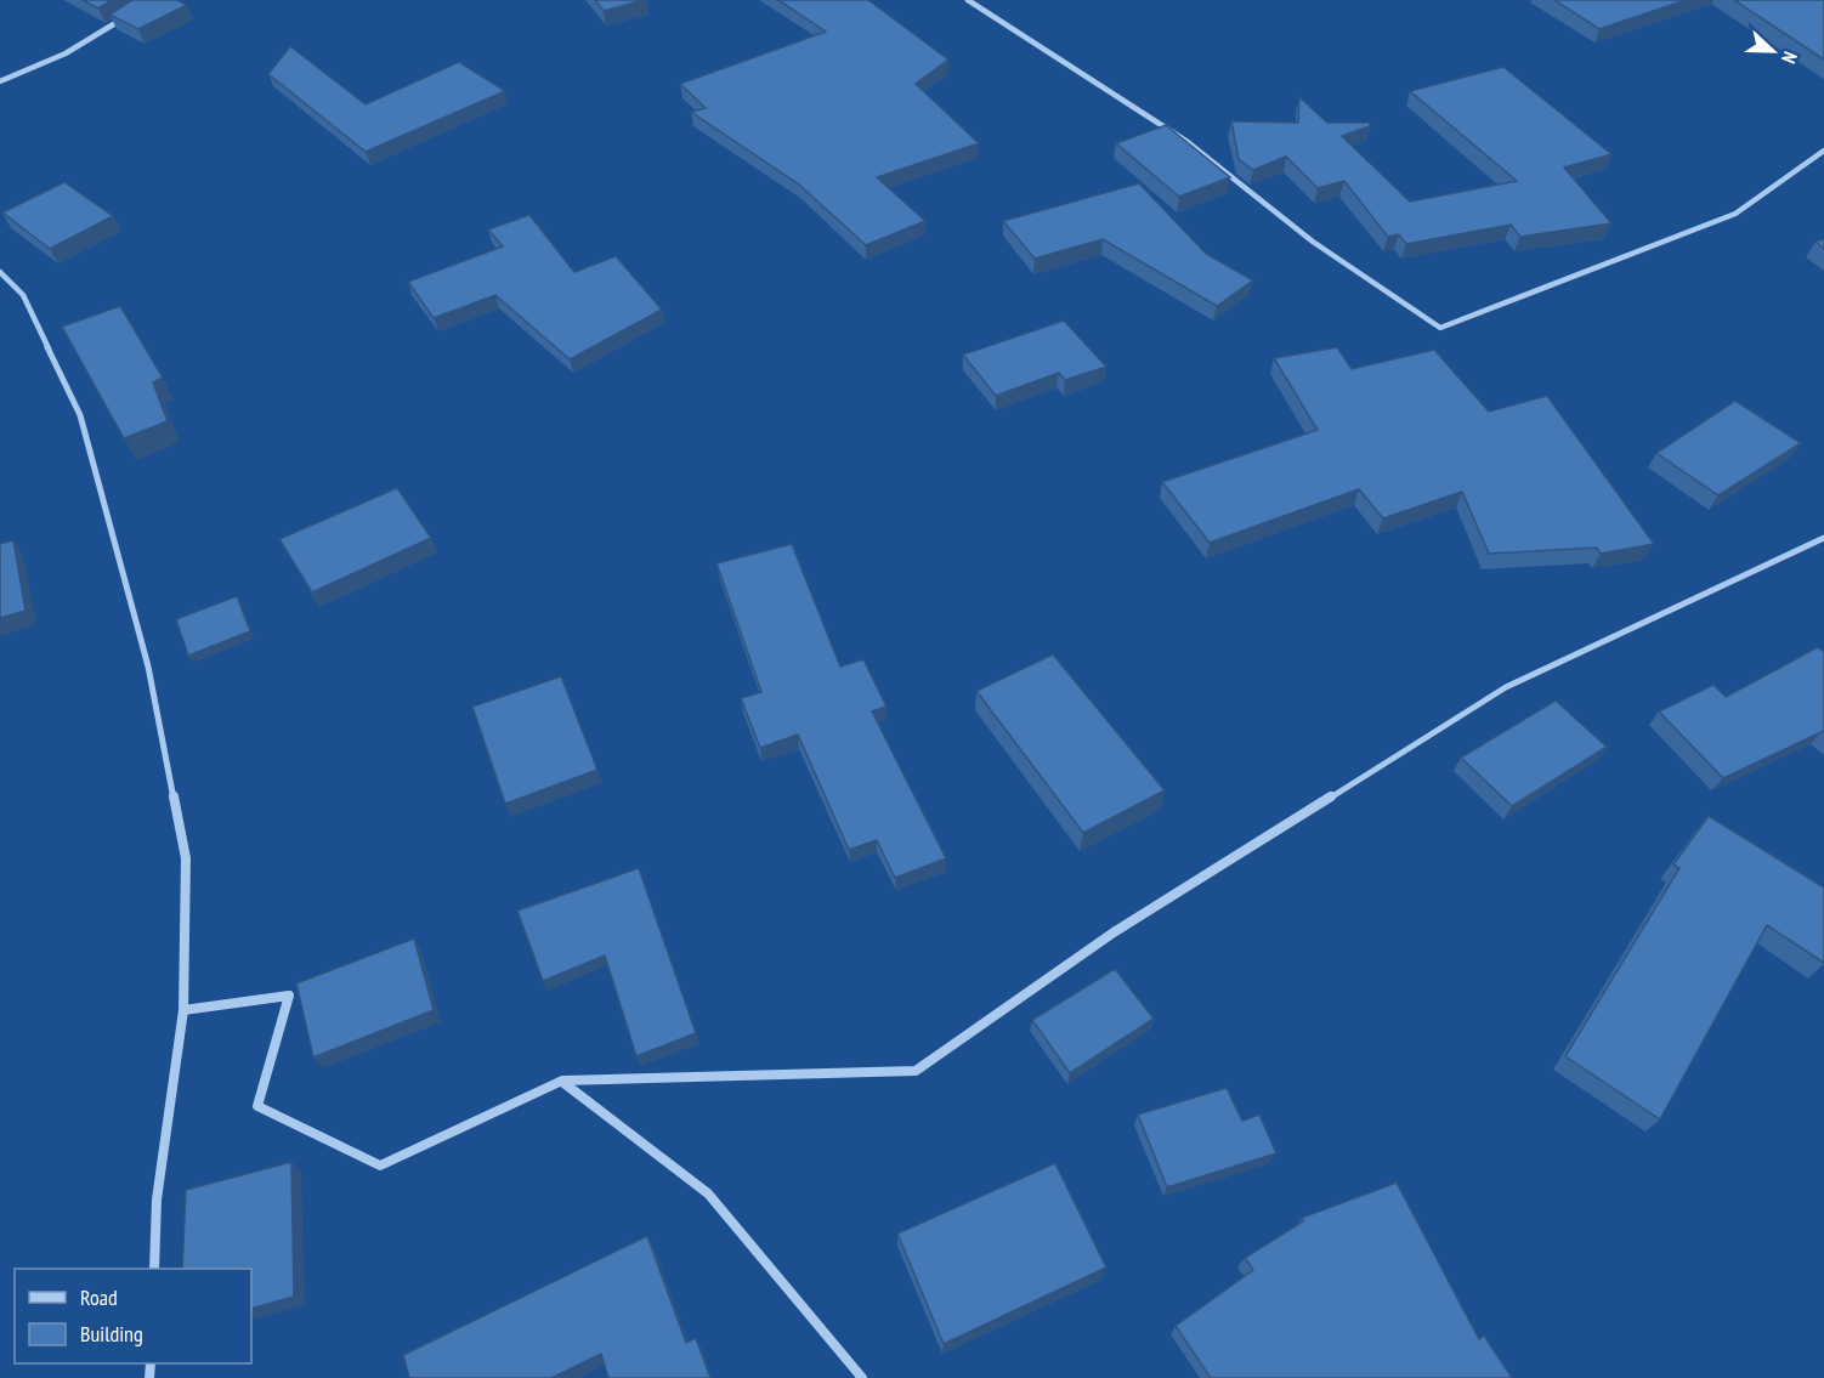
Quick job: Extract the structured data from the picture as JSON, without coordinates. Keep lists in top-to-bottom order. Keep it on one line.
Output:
{"legend":["Road","Building"],"north":"right"}
